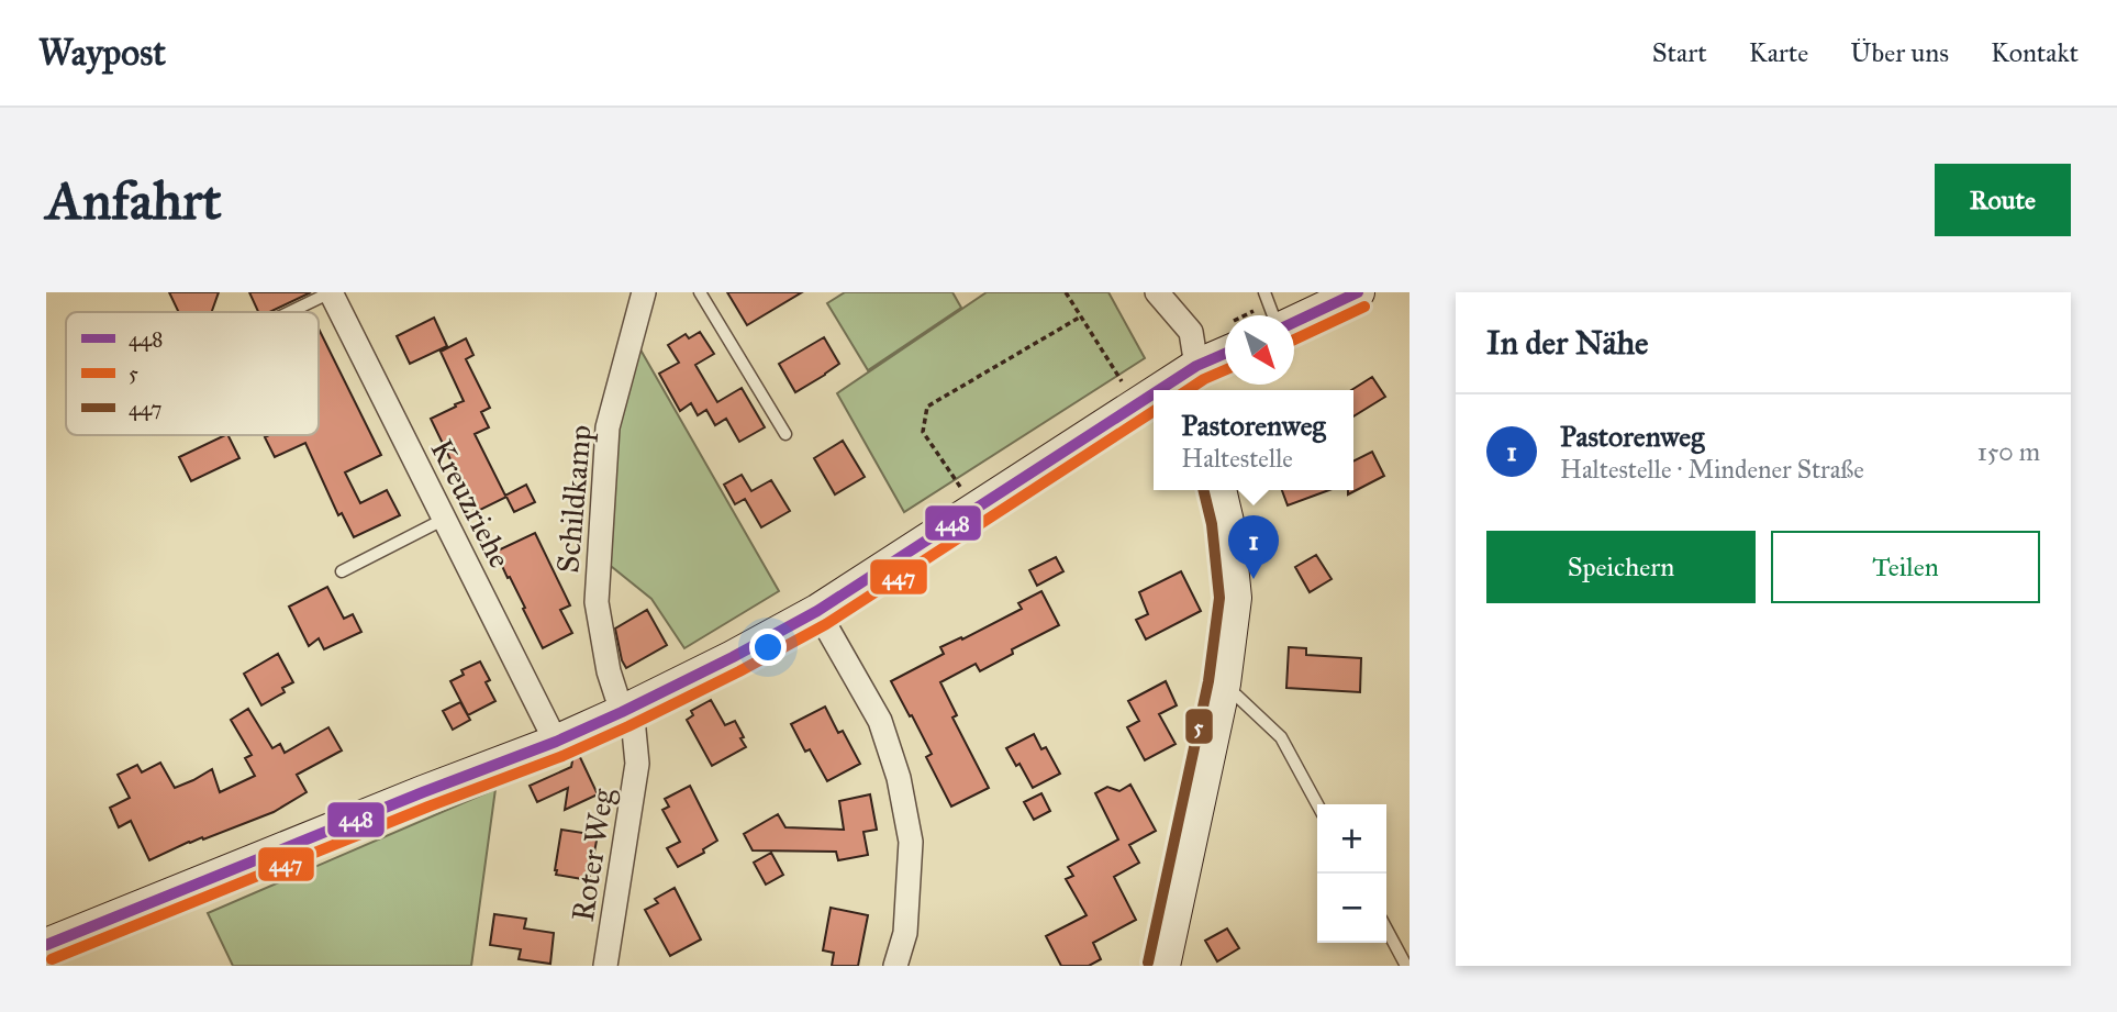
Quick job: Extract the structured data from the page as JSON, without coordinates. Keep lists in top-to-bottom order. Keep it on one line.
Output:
{"streets":{"street":["Schildkamp","Kreuzriehe","Roter Weg"]},"crossings":[["Schildkamp","Roter Weg"]],"lines":["transit line 448","transit line 447","transit line 5"],"legend":["448","5","447"],"north":"bottom right","page":{"header":"Waypost","nav":["Start","Karte","Über uns","Kontakt"],"buttons":["Route",["Speichern","Teilen"]],"title":"Anfahrt","heading":"In der Nähe","popup":["Pastorenweg","Haltestelle"],"list":[{"mark":"1","name":"Pastorenweg","note":"Haltestelle · Mindener Straße","value":"150 m"}],"pins":"1","map_buttons":["+","−"]}}
